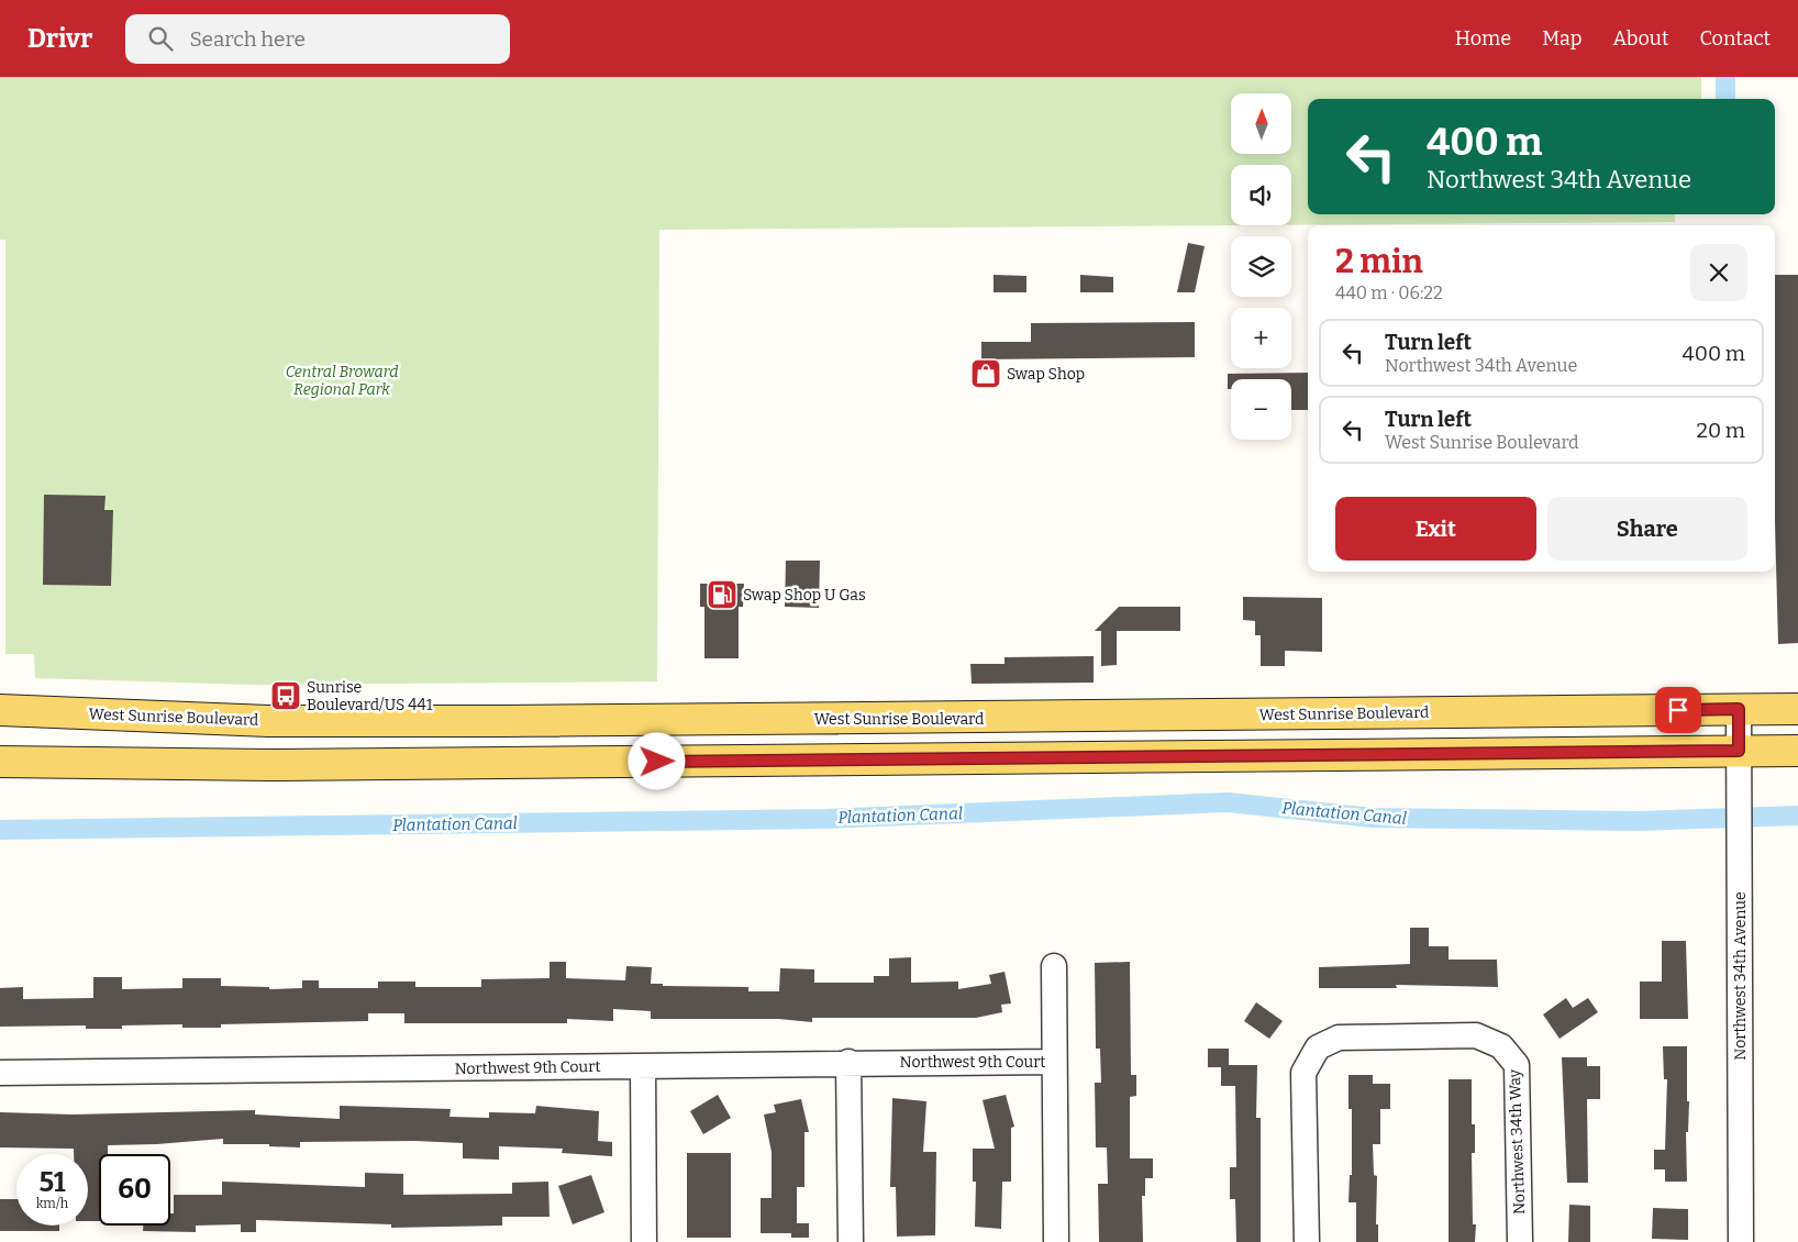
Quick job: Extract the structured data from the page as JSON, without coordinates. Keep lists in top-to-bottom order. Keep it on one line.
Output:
{"streets":{"main road":["West Sunrise Boulevard"],"street":["Northwest 34th Avenue","Northwest 9th Court","Northwest 34th Way"]},"crossings":[["West Sunrise Boulevard","Northwest 34th Avenue"]],"water":["Plantation Canal"],"parks":["Central Broward Regional Park"],"places":{"shop":["Swap Shop"],"fuel station":["Swap Shop U Gas"],"bus stop":["Sunrise Boulevard/US 441"]},"north":"top","page":{"header":"Drivr","search":"Search here","nav":["Home","Map","About","Contact"],"map_buttons":["+","−"],"turn":["400 m","Northwest 34th Avenue"],"heading":["2 min","440 m · 06:22"],"list":[{"name":"Turn left","note":"Northwest 34th Avenue","value":"400 m"},{"name":"Turn left","note":"West Sunrise Boulevard","value":"20 m"}],"buttons":["Exit","Share"],"speed":"51 km/h","limit":"60"}}
